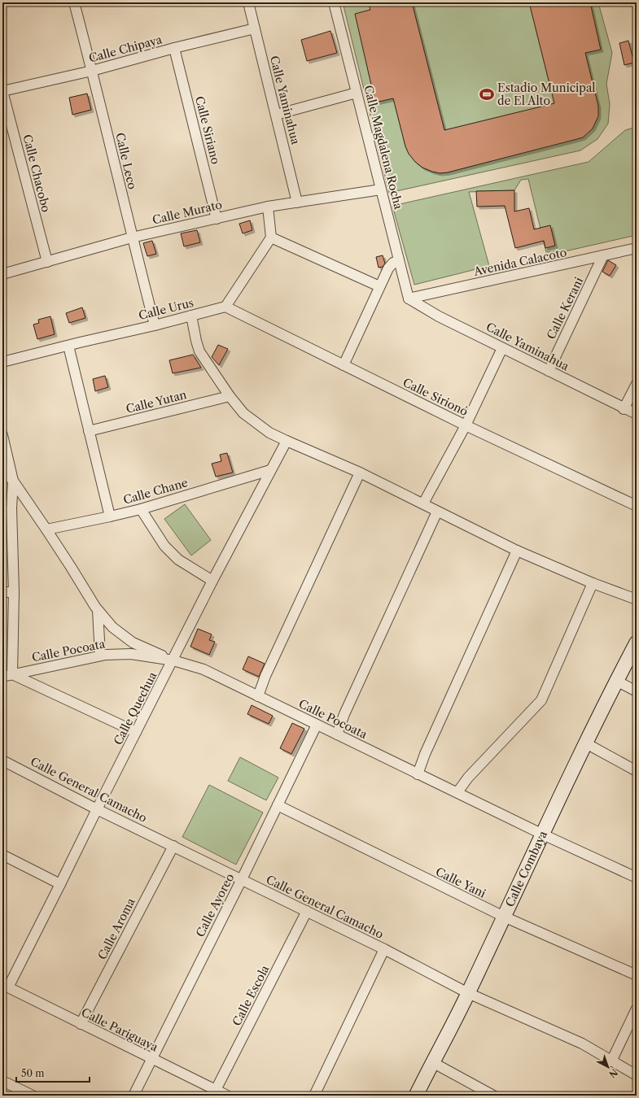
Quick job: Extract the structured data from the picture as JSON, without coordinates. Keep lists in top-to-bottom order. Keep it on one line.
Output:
{"streets":{"street":["Calle Chipaya","Calle Yaminahua","Calle Siriano","Calle Magdalena Rocha","Calle Leco","Calle Chacobo","Calle Murato","Avenida Calacoto","Calle Kerani","Calle Urus","Calle Sirionó","Calle Yutan","Calle Chane","Calle Pocoata","Calle Quechua","Calle General Camacho","Calle Combaya","Calle Yani","Calle Ayoreo","Calle Aroma","Calle Escola","Calle Pariguaya"]},"crossings":[["Calle Chipaya","Calle Yaminahua"],["Calle Chipaya","Calle Siriano"],["Calle Chipaya","Calle Leco"],["Calle Chipaya","Calle Chacobo"],["Calle Yaminahua","Calle Magdalena Rocha"],["Calle Yaminahua","Calle Murato"],["Calle Yaminahua","Avenida Calacoto"],["Calle Yaminahua","Calle Kerani"],["Calle Siriano","Calle Murato"],["Calle Magdalena Rocha","Calle Murato"],["Calle Magdalena Rocha","Avenida Calacoto"],["Calle Leco","Calle Murato"],["Calle Leco","Calle Urus"],["Calle Chacobo","Calle Murato"],["Avenida Calacoto","Calle Kerani"],["Calle Urus","Calle Sirionó"],["Calle Chane","Calle Quechua"],["Calle Pocoata","Calle Quechua"],["Calle Pocoata","Calle Combaya"],["Calle Pocoata","Calle Ayoreo"],["Calle Quechua","Calle General Camacho"],["Calle Quechua","Calle Pariguaya"],["Calle General Camacho","Calle Combaya"],["Calle General Camacho","Calle Ayoreo"],["Calle General Camacho","Calle Aroma"],["Calle General Camacho","Calle Escola"],["Calle Combaya","Calle Yani"],["Calle Yani","Calle Ayoreo"],["Calle Ayoreo","Calle Pariguaya"],["Calle Aroma","Calle Pariguaya"],["Calle Escola","Calle Pariguaya"]],"places":{"sports":["Estadio Municipal de El Alto"]},"scale_bar":"50 m","north":"bottom right"}
